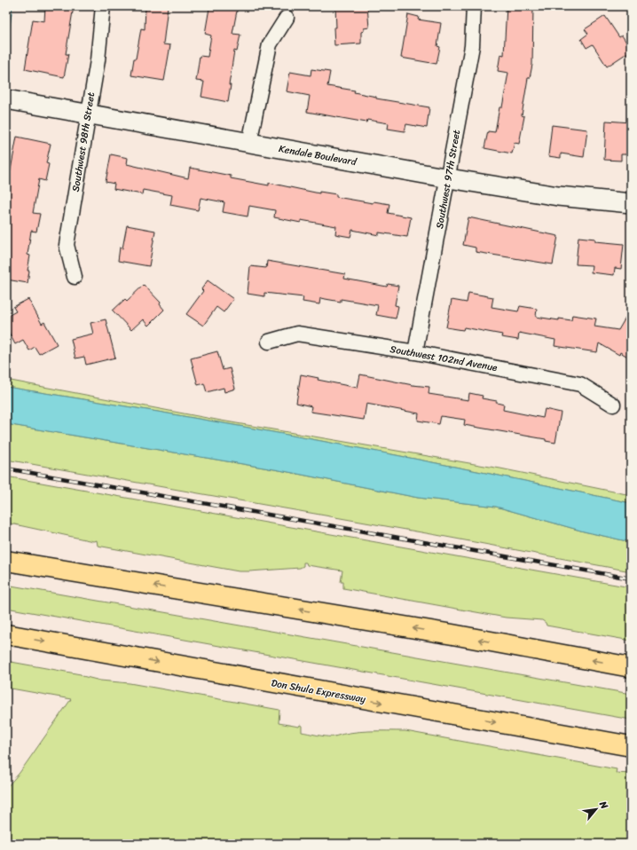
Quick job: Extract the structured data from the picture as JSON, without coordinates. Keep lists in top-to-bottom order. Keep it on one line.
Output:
{"streets":{"highway":["Don Shula Expressway"],"street":["Southwest 98th Street","Kendale Boulevard","Southwest 97th Street","Southwest 102nd Avenue"]},"crossings":[["Southwest 98th Street","Kendale Boulevard"],["Kendale Boulevard","Southwest 97th Street"],["Southwest 97th Street","Southwest 102nd Avenue"]],"north":"top right"}
